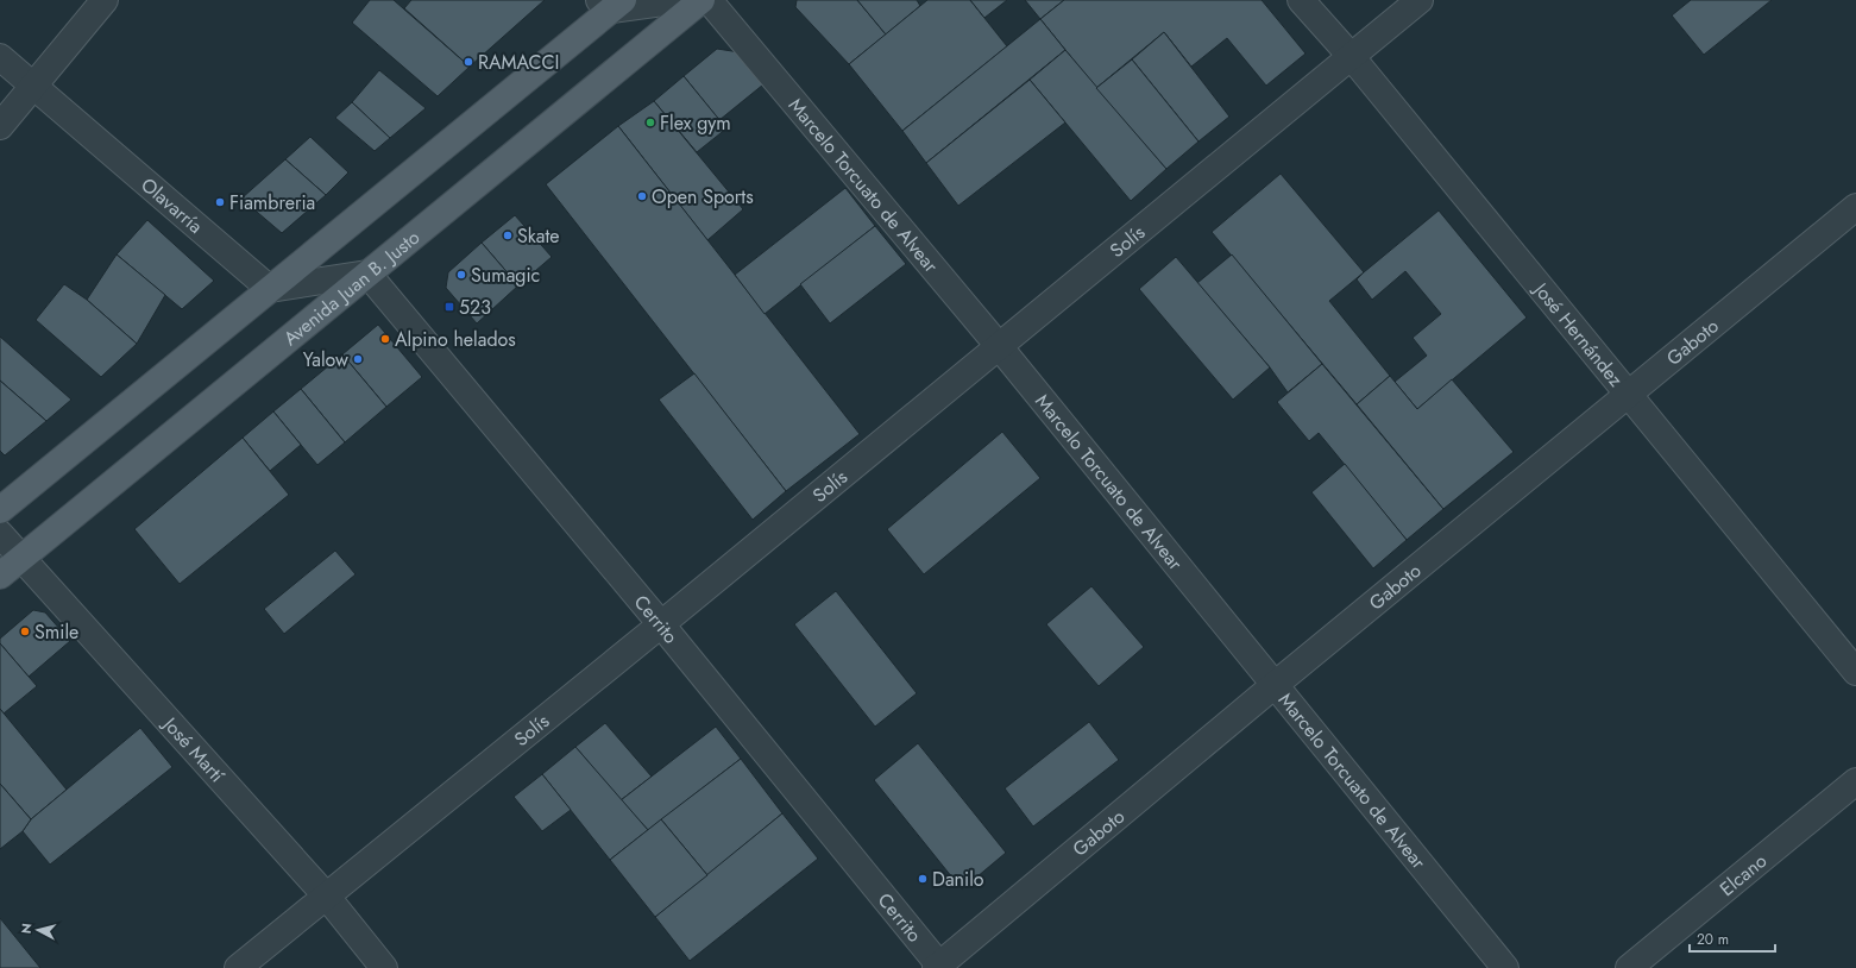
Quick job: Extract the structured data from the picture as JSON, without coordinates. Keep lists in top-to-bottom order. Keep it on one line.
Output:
{"streets":{"main road":["Avenida Juan B. Justo"],"street":["Marcelo Torcuato de Alvear","Olavarría","Solís","José Hernández","Gaboto","Cerrito","José Martí","Elcano"]},"crossings":[["Marcelo Torcuato de Alvear","Solís"],["Marcelo Torcuato de Alvear","Gaboto"],["Solís","José Hernández"],["Solís","Cerrito"],["Solís","José Martí"],["Avenida Juan B. Justo","Cerrito"],["Avenida Juan B. Justo","José Martí"],["José Hernández","Gaboto"],["Gaboto","Cerrito"]],"places":{"other":["RAMACCI","Flex gym","Open Sports","Fiambreria","Skate","Sumagic","Alpino helados","Yalow","Smile","Danilo"],"transit":["523"]},"scale_bar":"20 m","north":"left"}
